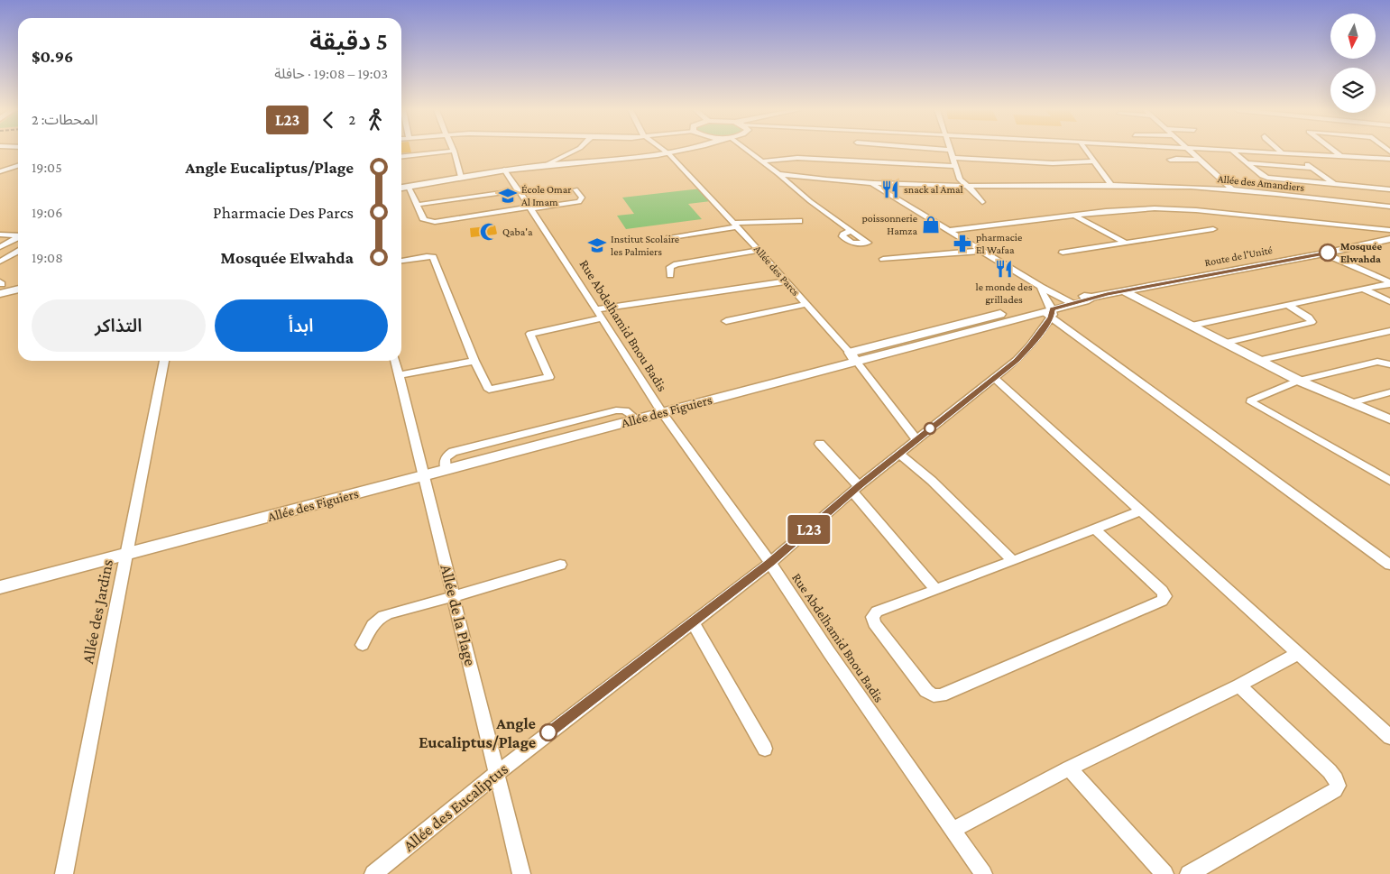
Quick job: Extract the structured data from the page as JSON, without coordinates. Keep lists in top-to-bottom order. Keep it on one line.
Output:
{"streets":{"street":["Allée des Amandiers","Route de l'Unité","Allée des Parcs","Rue Abdelhamid Bnou Badis","Allée des Figuiers","Allée des Jardins","Allée de la Plage","Allée des Eucaliptus"]},"crossings":[["Route de l'Unité","Allée des Figuiers"],["Allée des Parcs","Allée des Figuiers"],["Allée des Parcs","Allée des Eucaliptus"],["Rue Abdelhamid Bnou Badis","Allée des Figuiers"],["Rue Abdelhamid Bnou Badis","Allée des Eucaliptus"],["Allée des Figuiers","Allée des Jardins"],["Allée des Figuiers","Allée de la Plage"],["Allée des Figuiers","Allée des Eucaliptus"],["Allée de la Plage","Allée des Eucaliptus"]],"places":{"restaurant":["snack al Amal","le monde des grillades"],"school or university":["École Omar Al Imam","Institut Scolaire les Palmiers"],"shop":["poissonnerie Hamza"],"mosque":["Qaba'a"],"pharmacy":["pharmacie El Wafaa"],"other":["Mosquée Elwahda","Angle Eucaliptus/Plage"]},"lines":["bus line L23"],"north":"bottom","page":{"on_map":"L23","heading":["5 دقيقة","19:03 – 19:08 · حافلة","$0.96"],"legs":["2","L23","المحطات: 2"],"list":[{"name":"Angle Eucaliptus/Plage","value":"19:05"},{"name":"Pharmacie Des Parcs","value":"19:06"},{"name":"Mosquée Elwahda","value":"19:08"}],"buttons":["ابدأ","التذاكر"]}}
